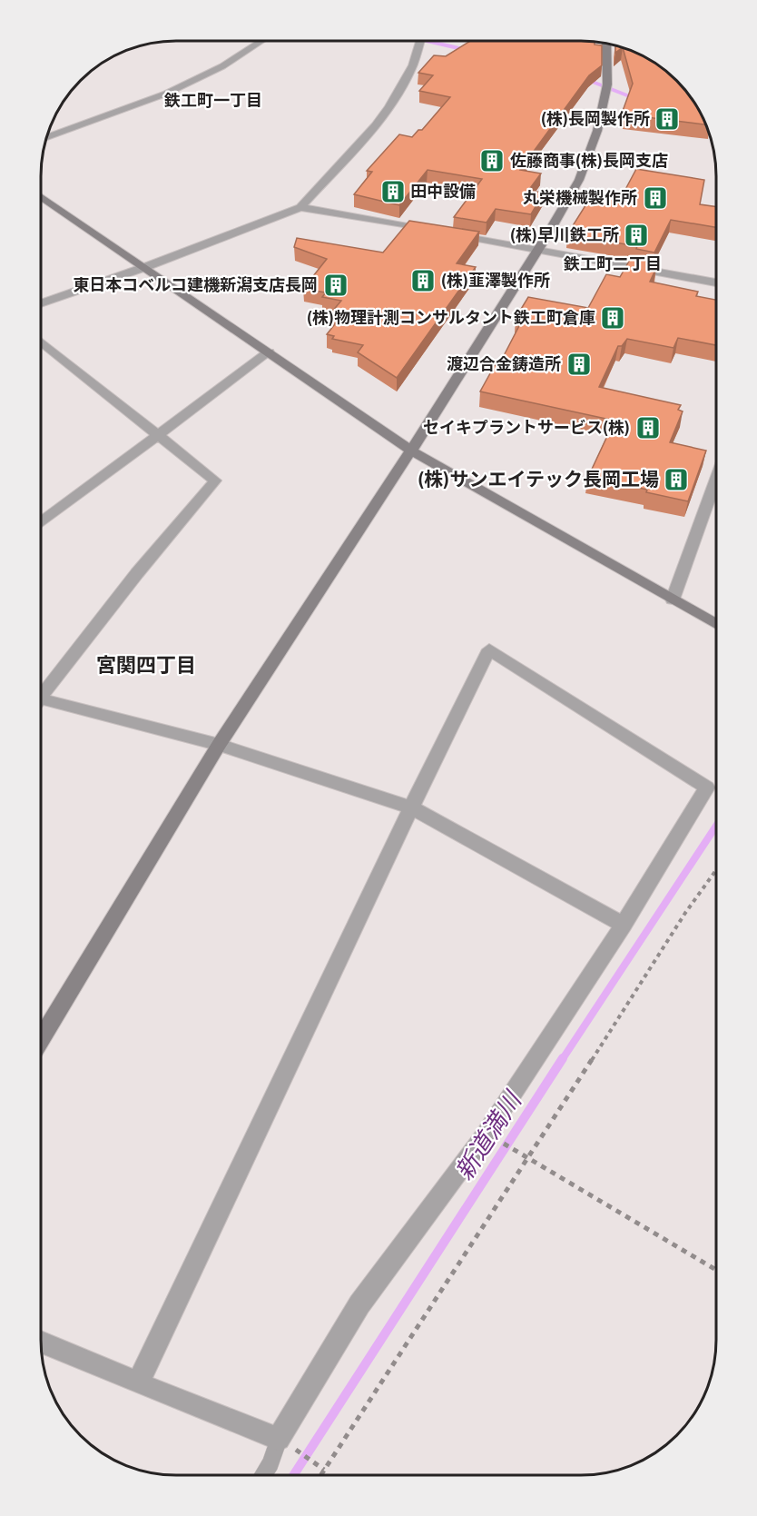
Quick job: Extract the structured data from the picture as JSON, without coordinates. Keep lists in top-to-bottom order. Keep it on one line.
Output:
{"districts":["鉄工町一丁目","鉄工町二丁目","宮関四丁目"],"water":["新道満川"],"places":{"building":["(株)長岡製作所","佐藤商事(株)長岡支店","田中設備","丸栄機械製作所","(株)早川鉄工所","(株)韮澤製作所","東日本コベルコ建機新潟支店長岡","(株)物理計測コンサルタント鉄工町倉庫","渡辺合金鋳造所","セイキプラントサービス(株)","(株)サンエイテック長岡工場"]}}
